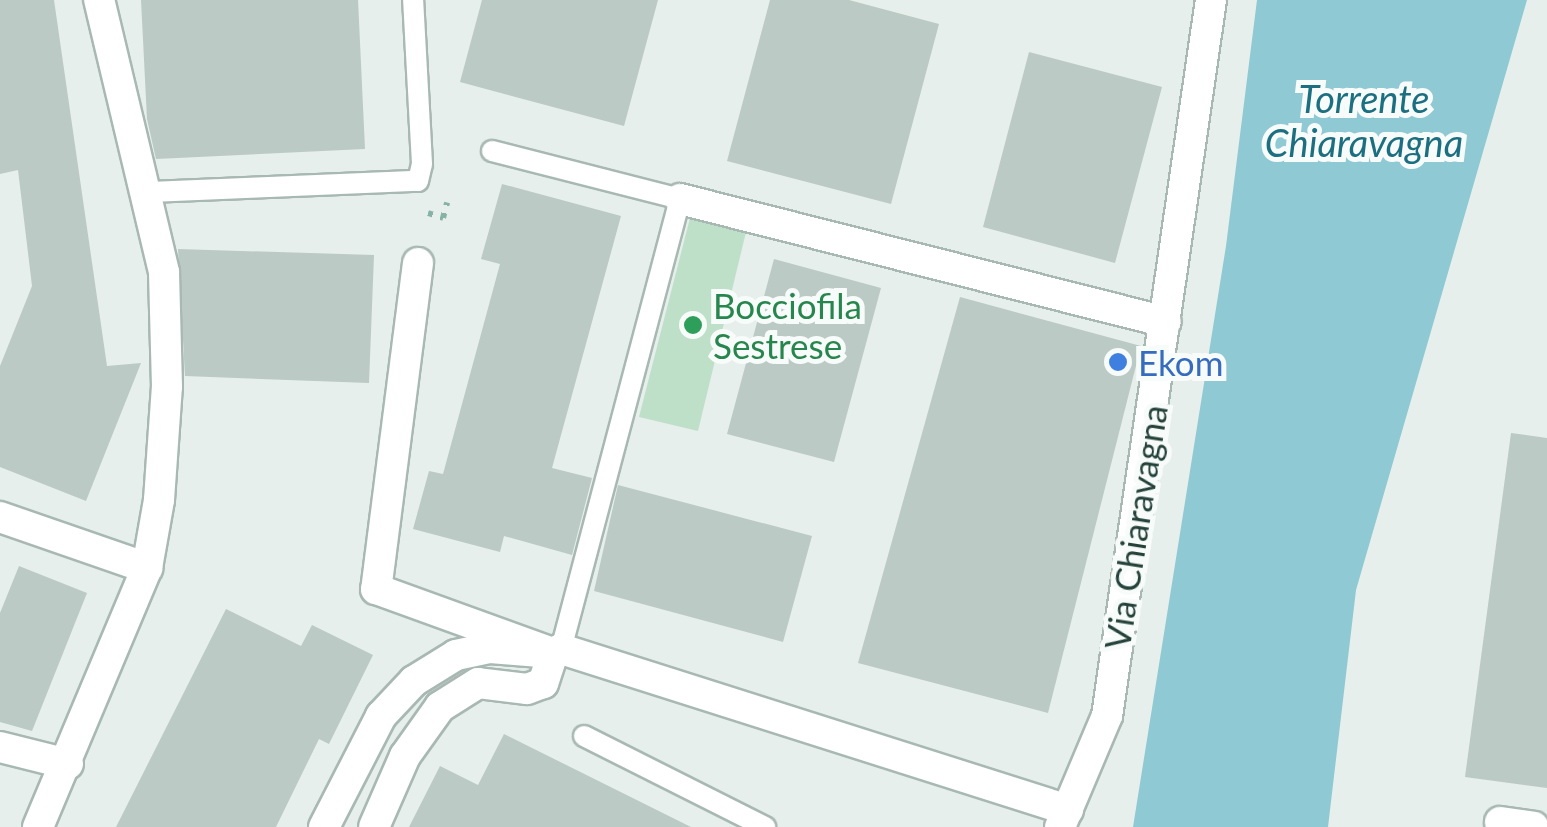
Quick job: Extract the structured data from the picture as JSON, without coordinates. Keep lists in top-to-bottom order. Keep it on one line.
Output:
{"streets":{"street":["Via Chiaravagna"]},"water":["Torrente Chiaravagna"],"places":["Bocciofila Sestrese","Ekom"]}
